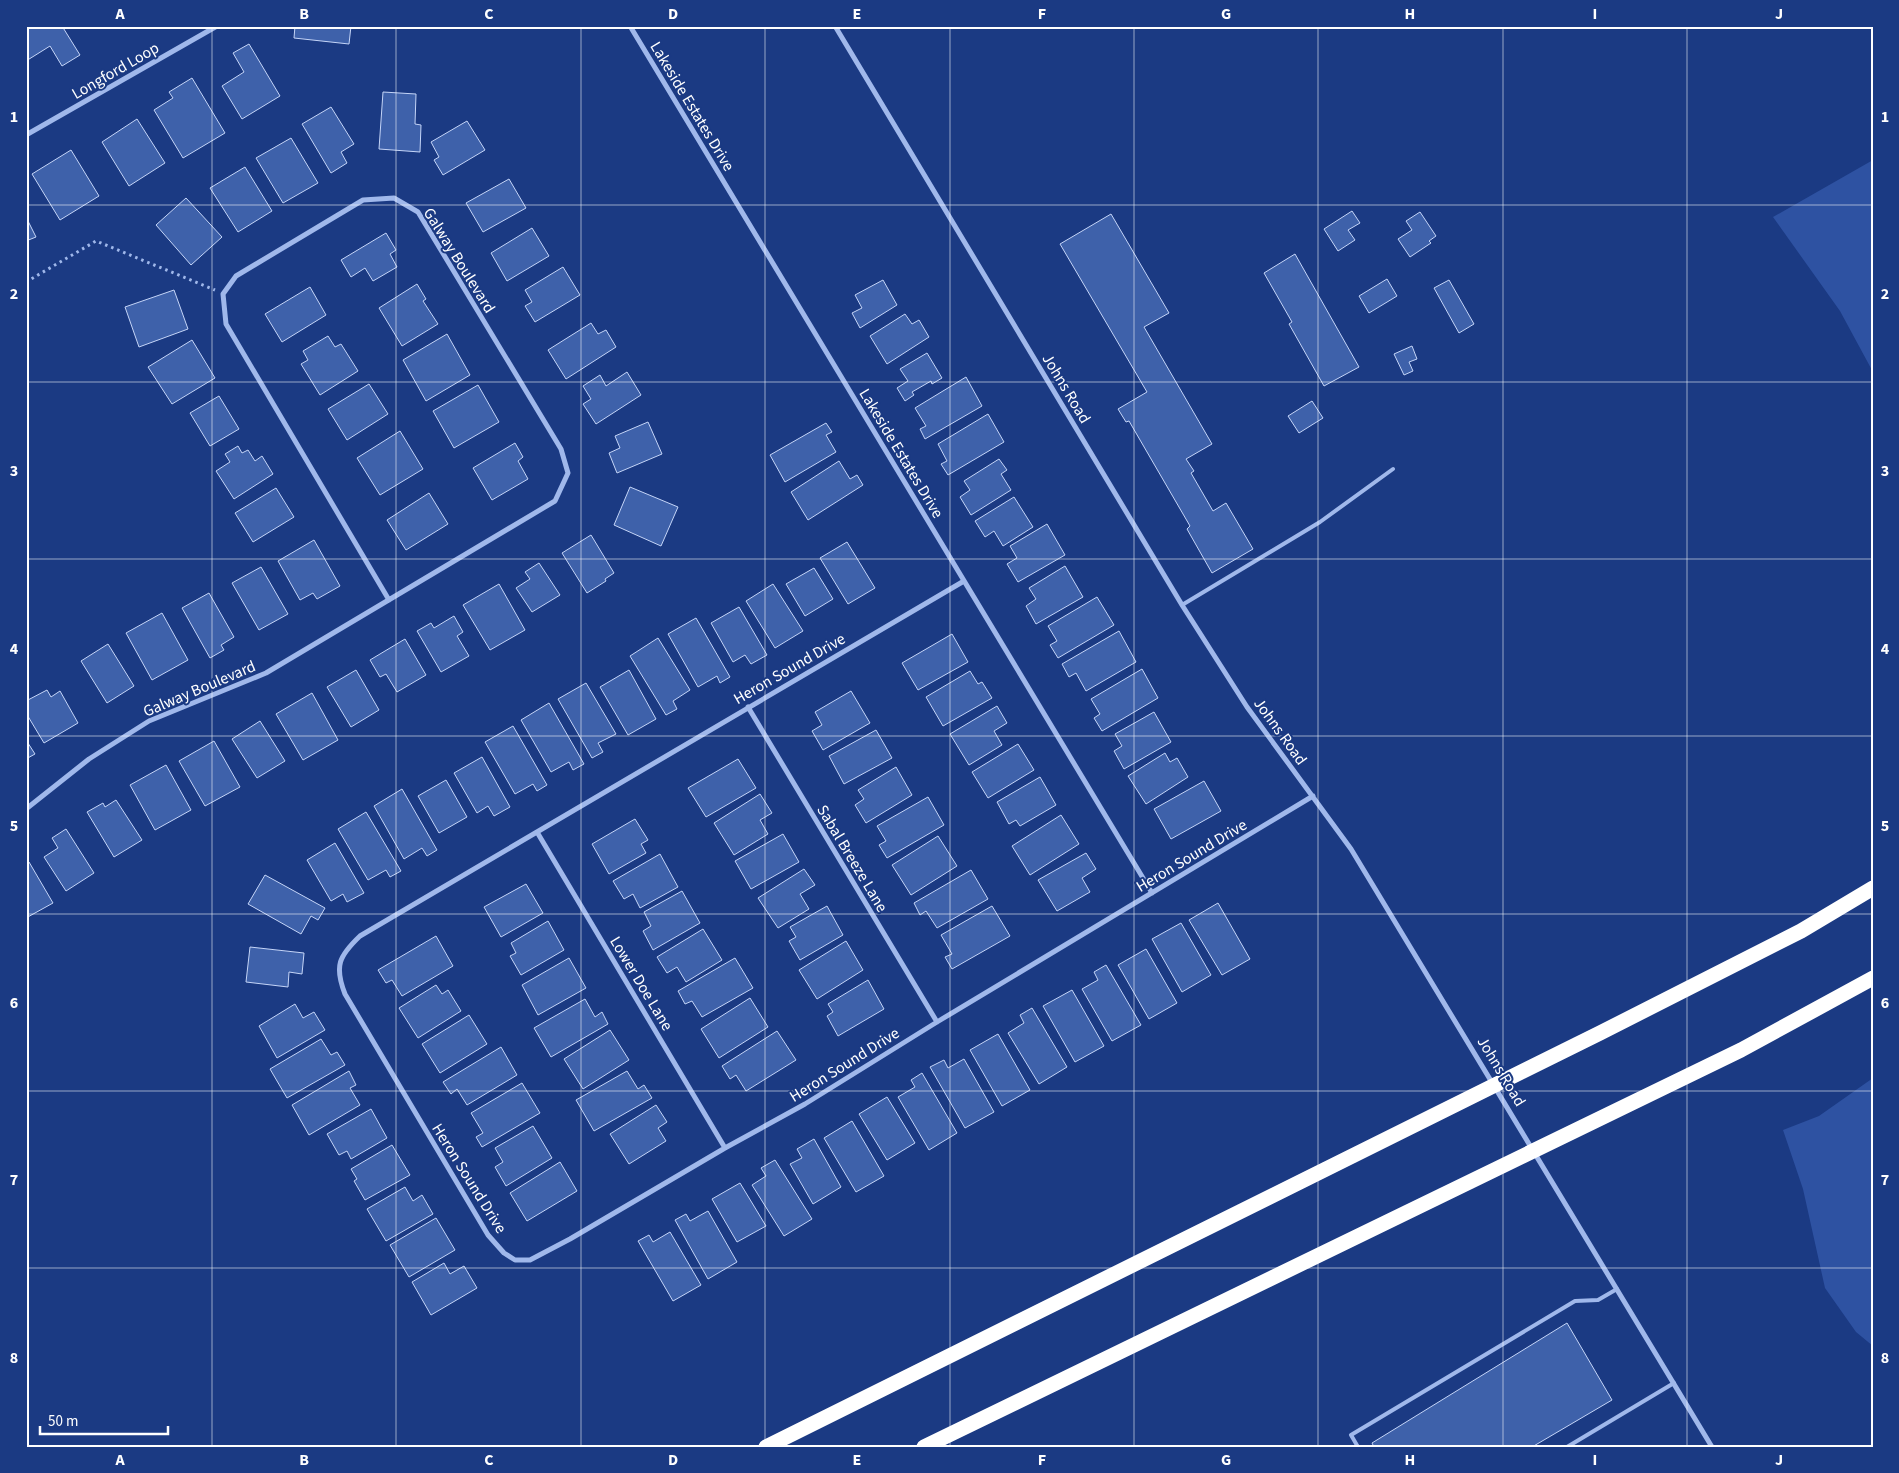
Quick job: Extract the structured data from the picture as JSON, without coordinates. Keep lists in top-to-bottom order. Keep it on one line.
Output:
{"streets":{"street":["Longford Loop","Lakeside Estates Drive","Galway Boulevard","Johns Road","Heron Sound Drive","Sabal Breeze Lane","Lower Doe Lane"]},"crossings":[["Lakeside Estates Drive","Heron Sound Drive"],["Johns Road","Heron Sound Drive"],["Heron Sound Drive","Sabal Breeze Lane"],["Heron Sound Drive","Lower Doe Lane"]],"scale_bar":"50 m","grid":{"columns":["A","B","C","D","E","F","G","H","I","J"],"rows":["1","2","3","4","5","6","7","8"]}}
